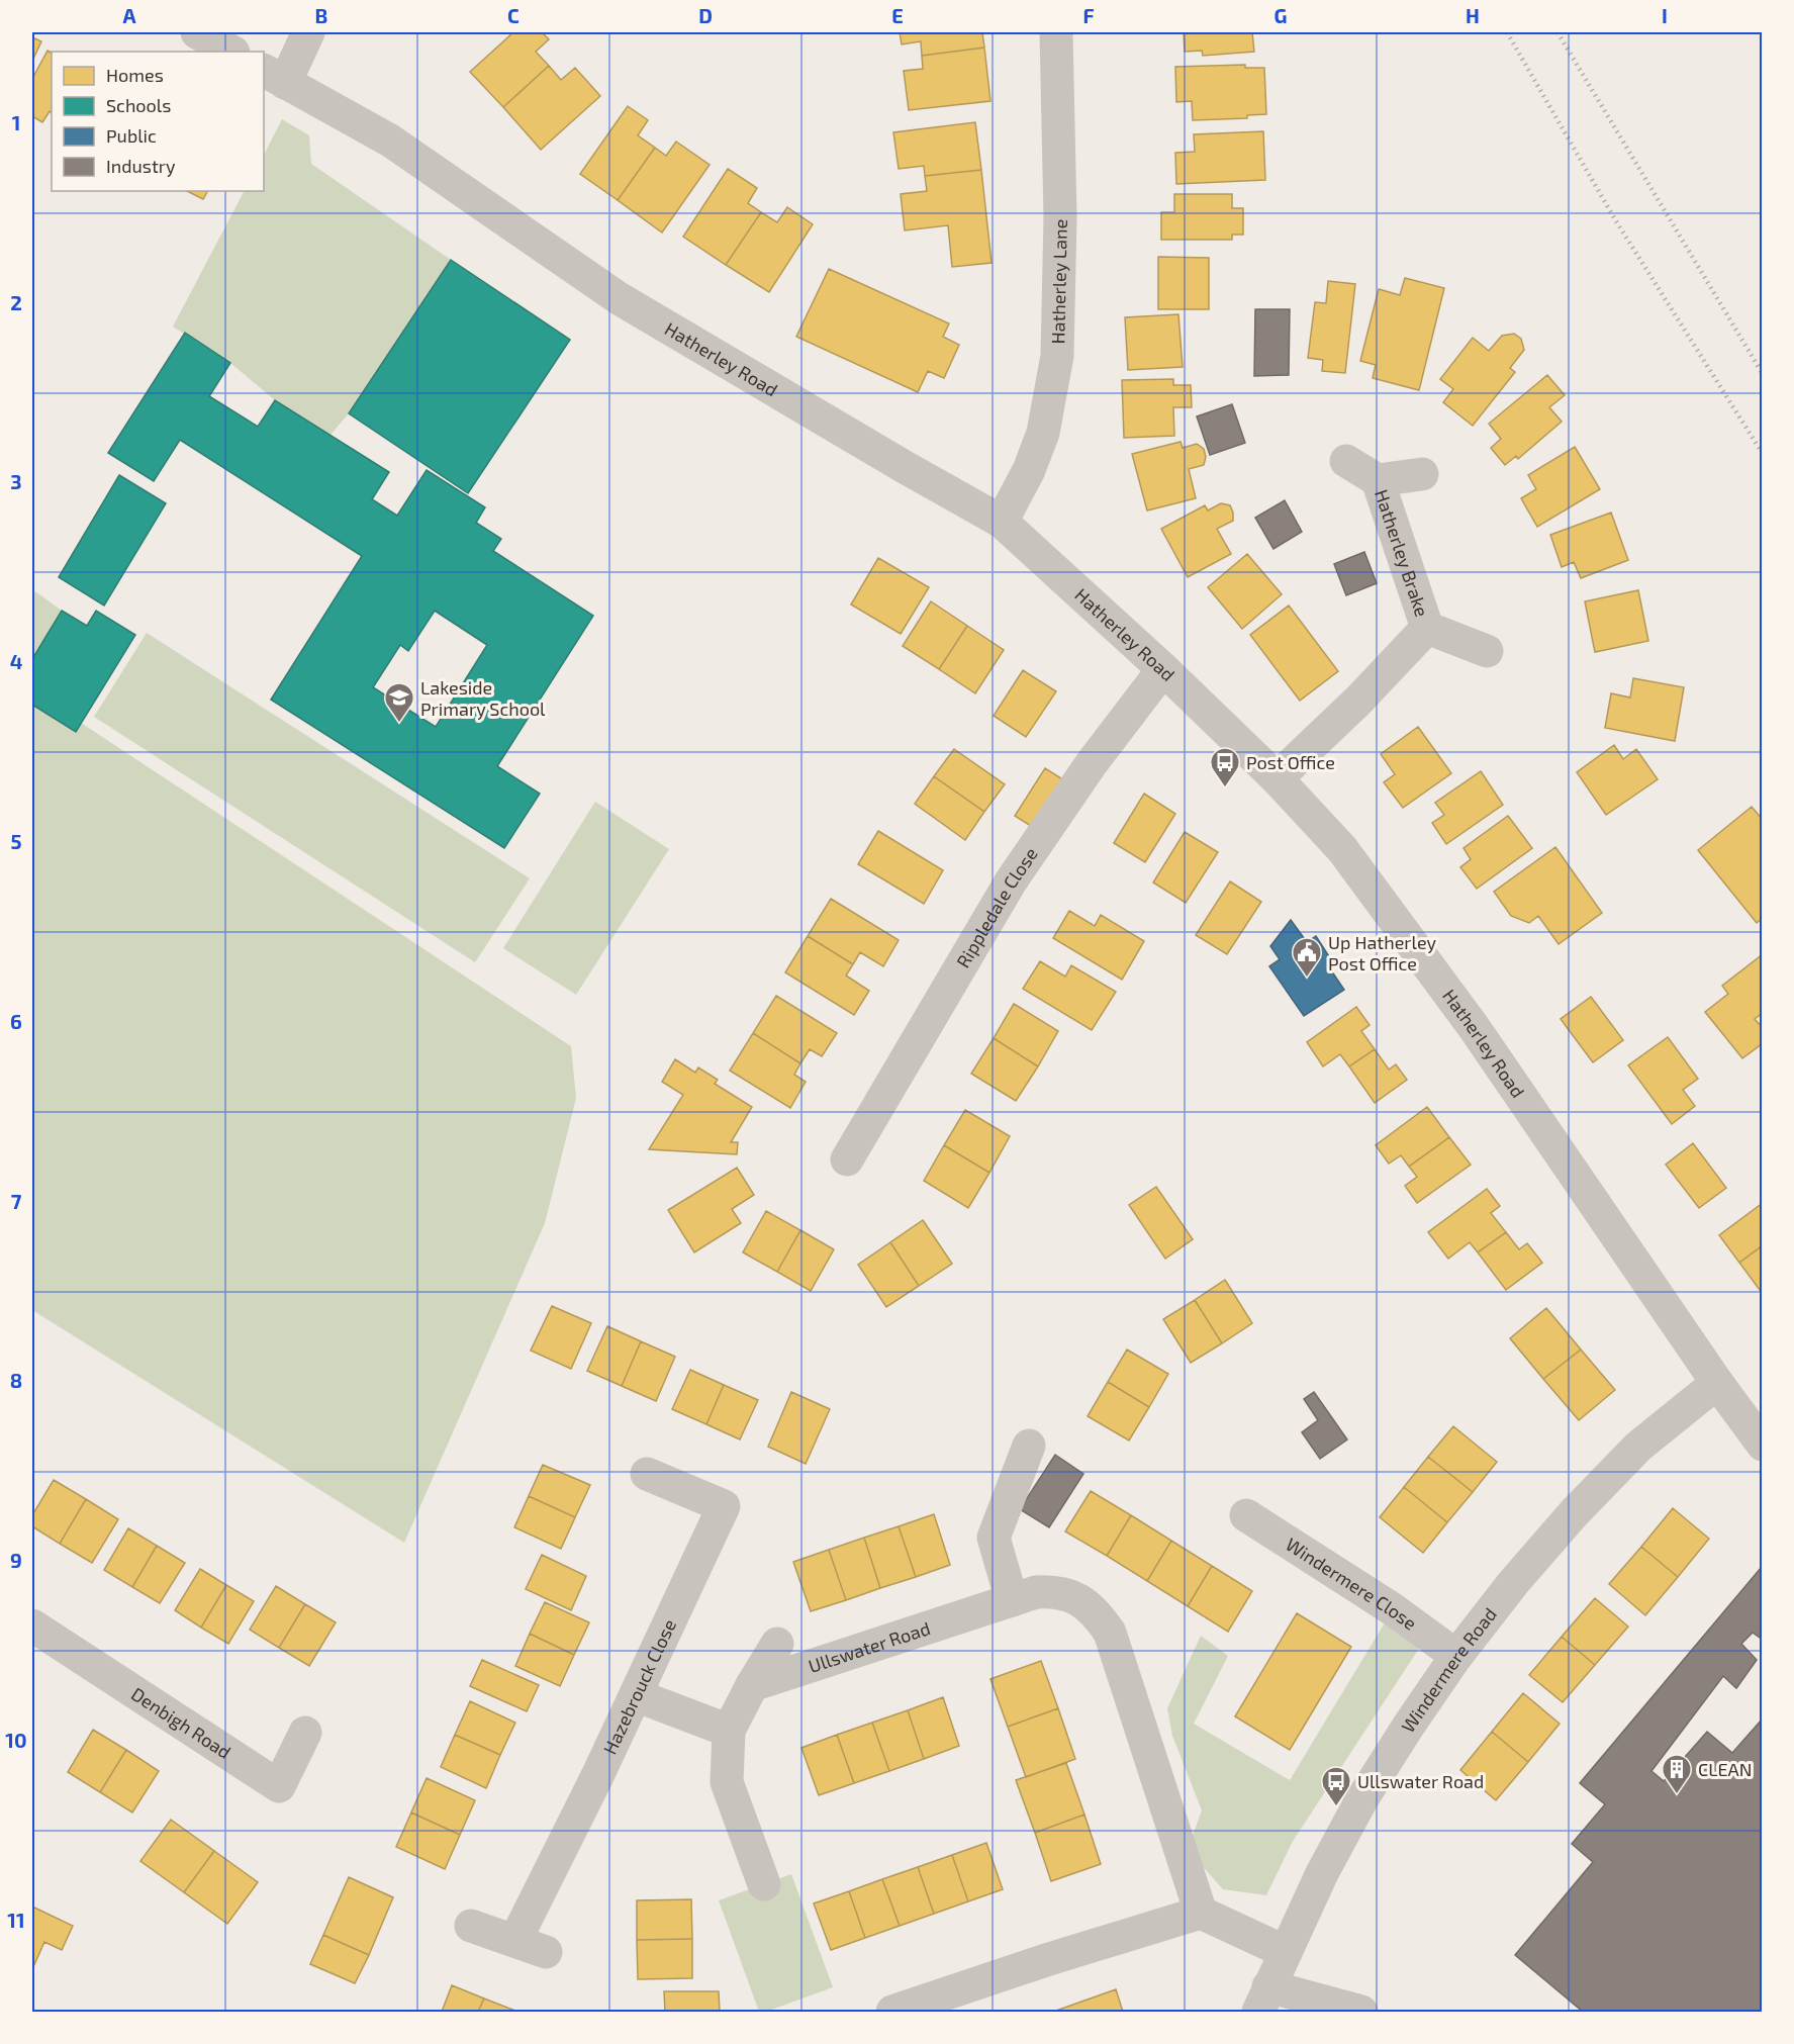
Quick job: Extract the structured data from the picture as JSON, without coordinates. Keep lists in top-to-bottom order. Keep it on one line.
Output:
{"streets":{"street":["Hatherley Lane","Hatherley Road","Hatherley Brake","Rippledale Close","Windermere Close","Ullswater Road","Windermere Road","Hazebrouck Close","Denbigh Road"]},"crossings":[["Hatherley Lane","Hatherley Road"],["Hatherley Road","Hatherley Brake"],["Hatherley Road","Rippledale Close"],["Hatherley Road","Windermere Road"],["Windermere Close","Windermere Road"]],"places":{"school or university":["Lakeside Primary School"],"bus stop":["Post Office","Ullswater Road"],"public building":["Up Hatherley Post Office"],"building":["CLEAN"]},"legend":["Homes","Schools","Public","Industry"],"grid":{"columns":["A","B","C","D","E","F","G","H","I"],"rows":["1","2","3","4","5","6","7","8","9","10","11"]}}
